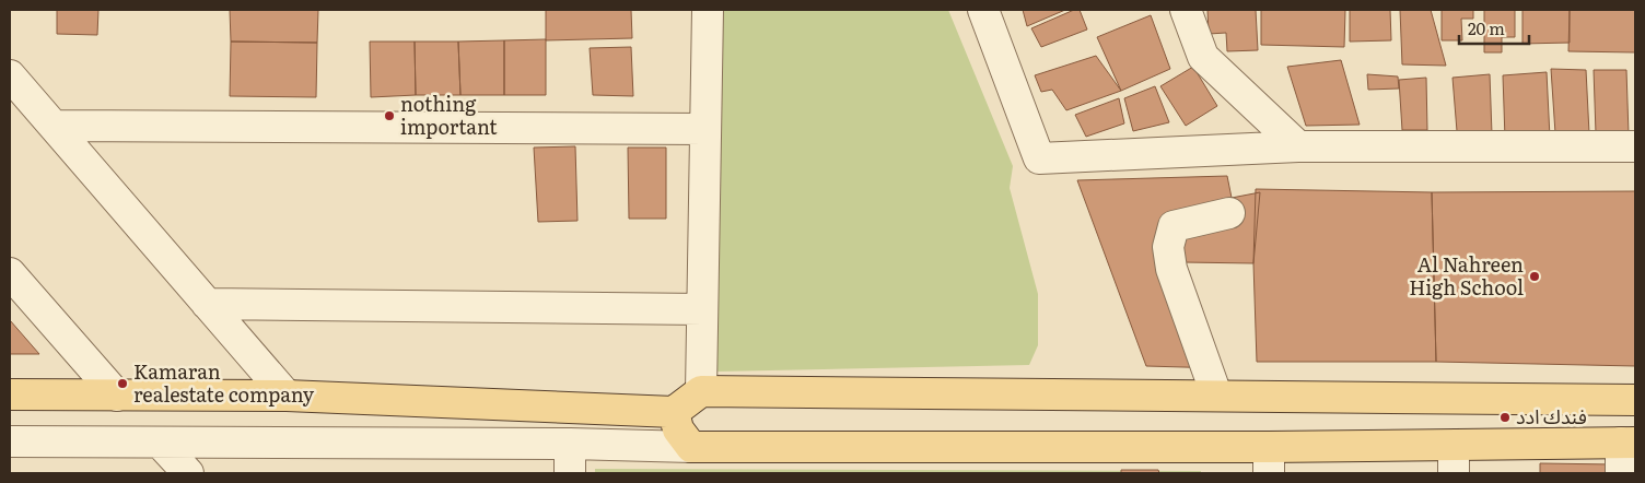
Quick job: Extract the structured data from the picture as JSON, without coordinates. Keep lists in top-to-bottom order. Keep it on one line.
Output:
{"places":["nothing important","Al Nahreen High School","Kamaran realestate company","فندك ادد"],"scale_bar":"20 m"}
